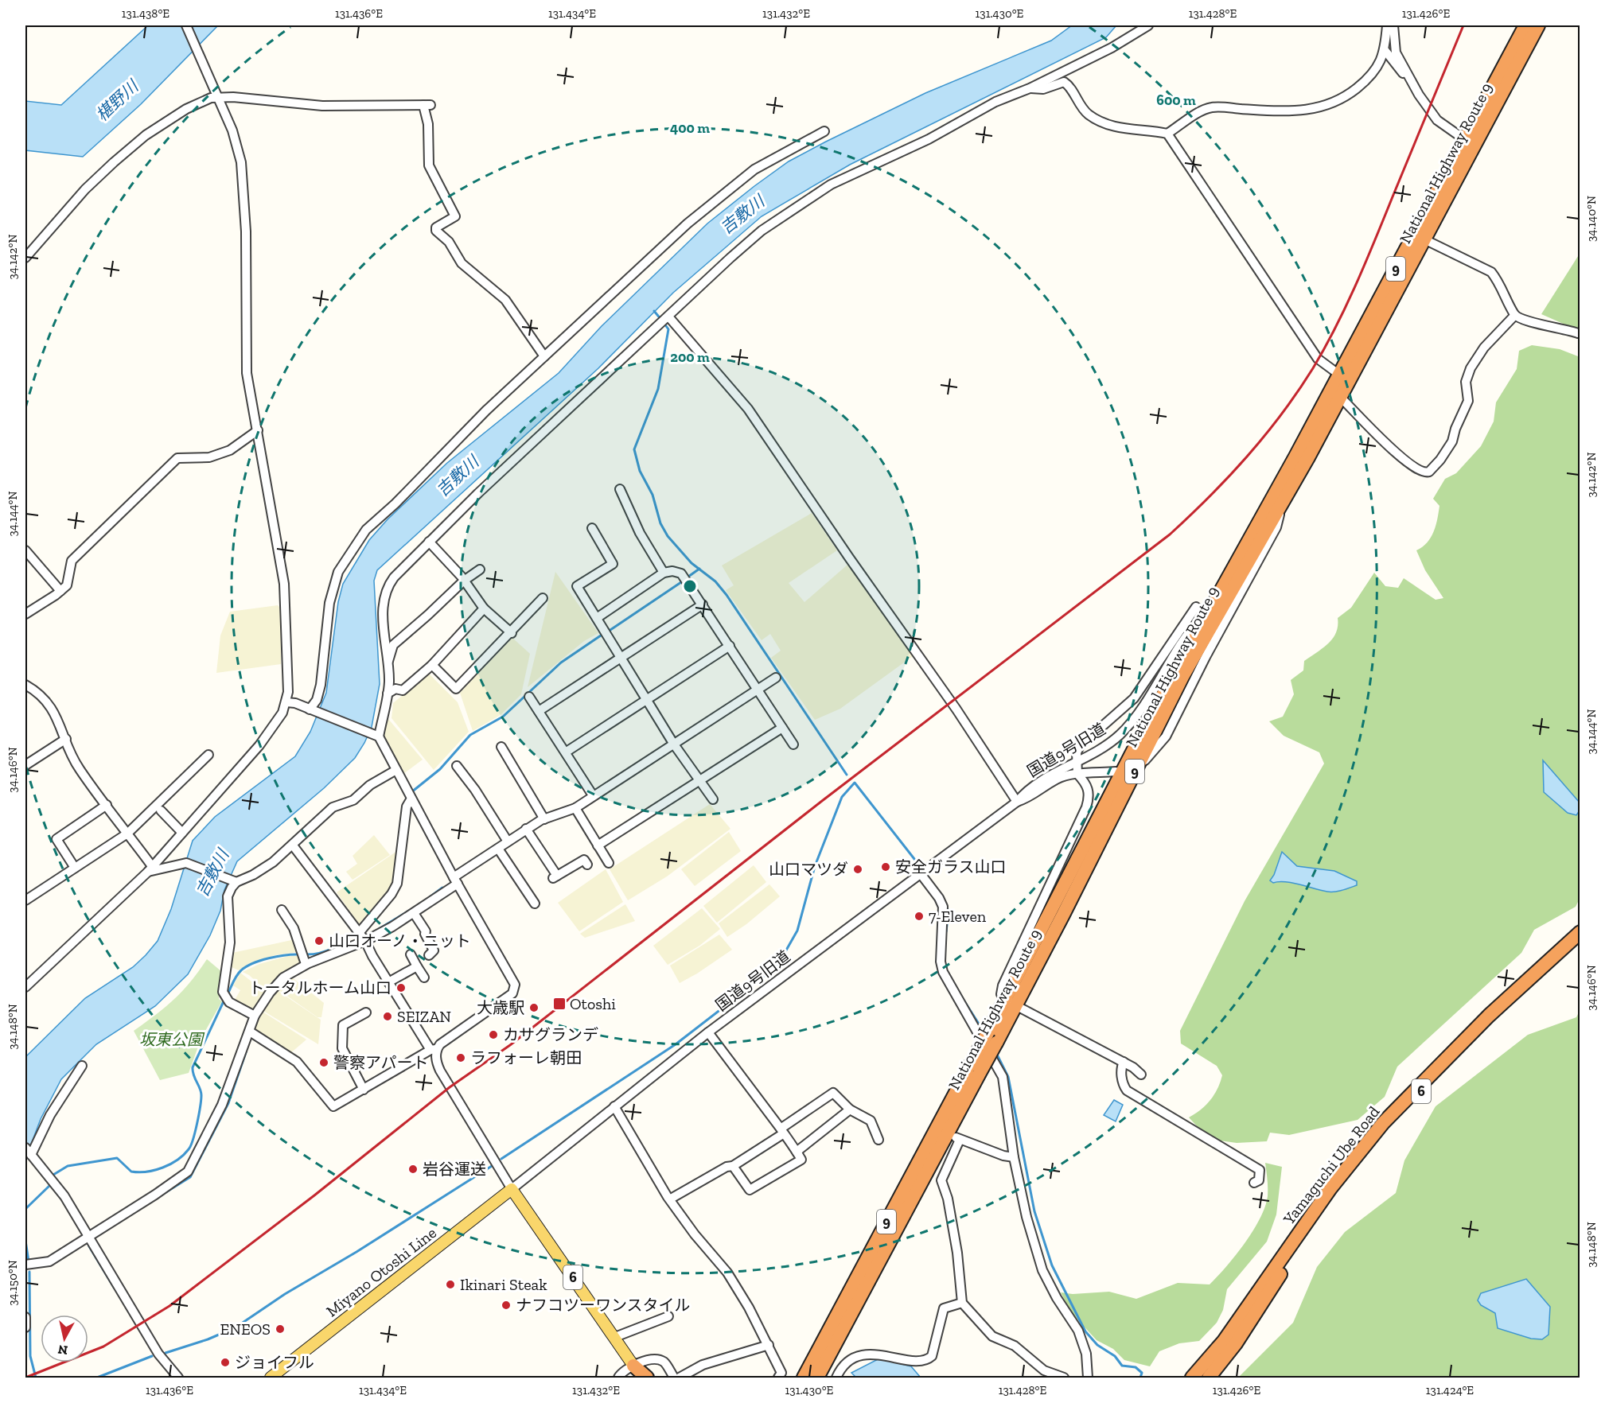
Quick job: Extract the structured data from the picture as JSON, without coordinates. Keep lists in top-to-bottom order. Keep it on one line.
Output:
{"streets":{"highway":["National Highway Route 9","9","6","Yamaguchi Ube Road"],"main road":["Miyano Otoshi Line"],"street":["国道9号旧道"]},"crossings":[["National Highway Route 9","国道9号旧道"],["国道9号旧道","6"],["国道9号旧道","Miyano Otoshi Line"],["6","Miyano Otoshi Line"]],"water":["椹野川","吉敷川"],"parks":["坂東公園"],"places":{"other":["安全ガラス山口","山口マツダ","7-Eleven","山口オーノ・ニット","トータルホーム山口","大歳駅","SEIZAN","カサグランデ","ラフォーレ朝田","警察アパート","岩谷運送","Ikinari Steak","ナフコツーワンスタイル","ENEOS","ジョイフル"],"transit":["Otoshi"]},"north":"bottom","coordinates":["131.438°E","131.436°E","131.434°E","131.432°E","131.430°E","131.428°E","131.426°E","34.140°N","34.142°N","34.144°N","34.146°N","34.148°N","34.150°N","131.424°E"],"rings":["600 m","400 m","200 m"]}
